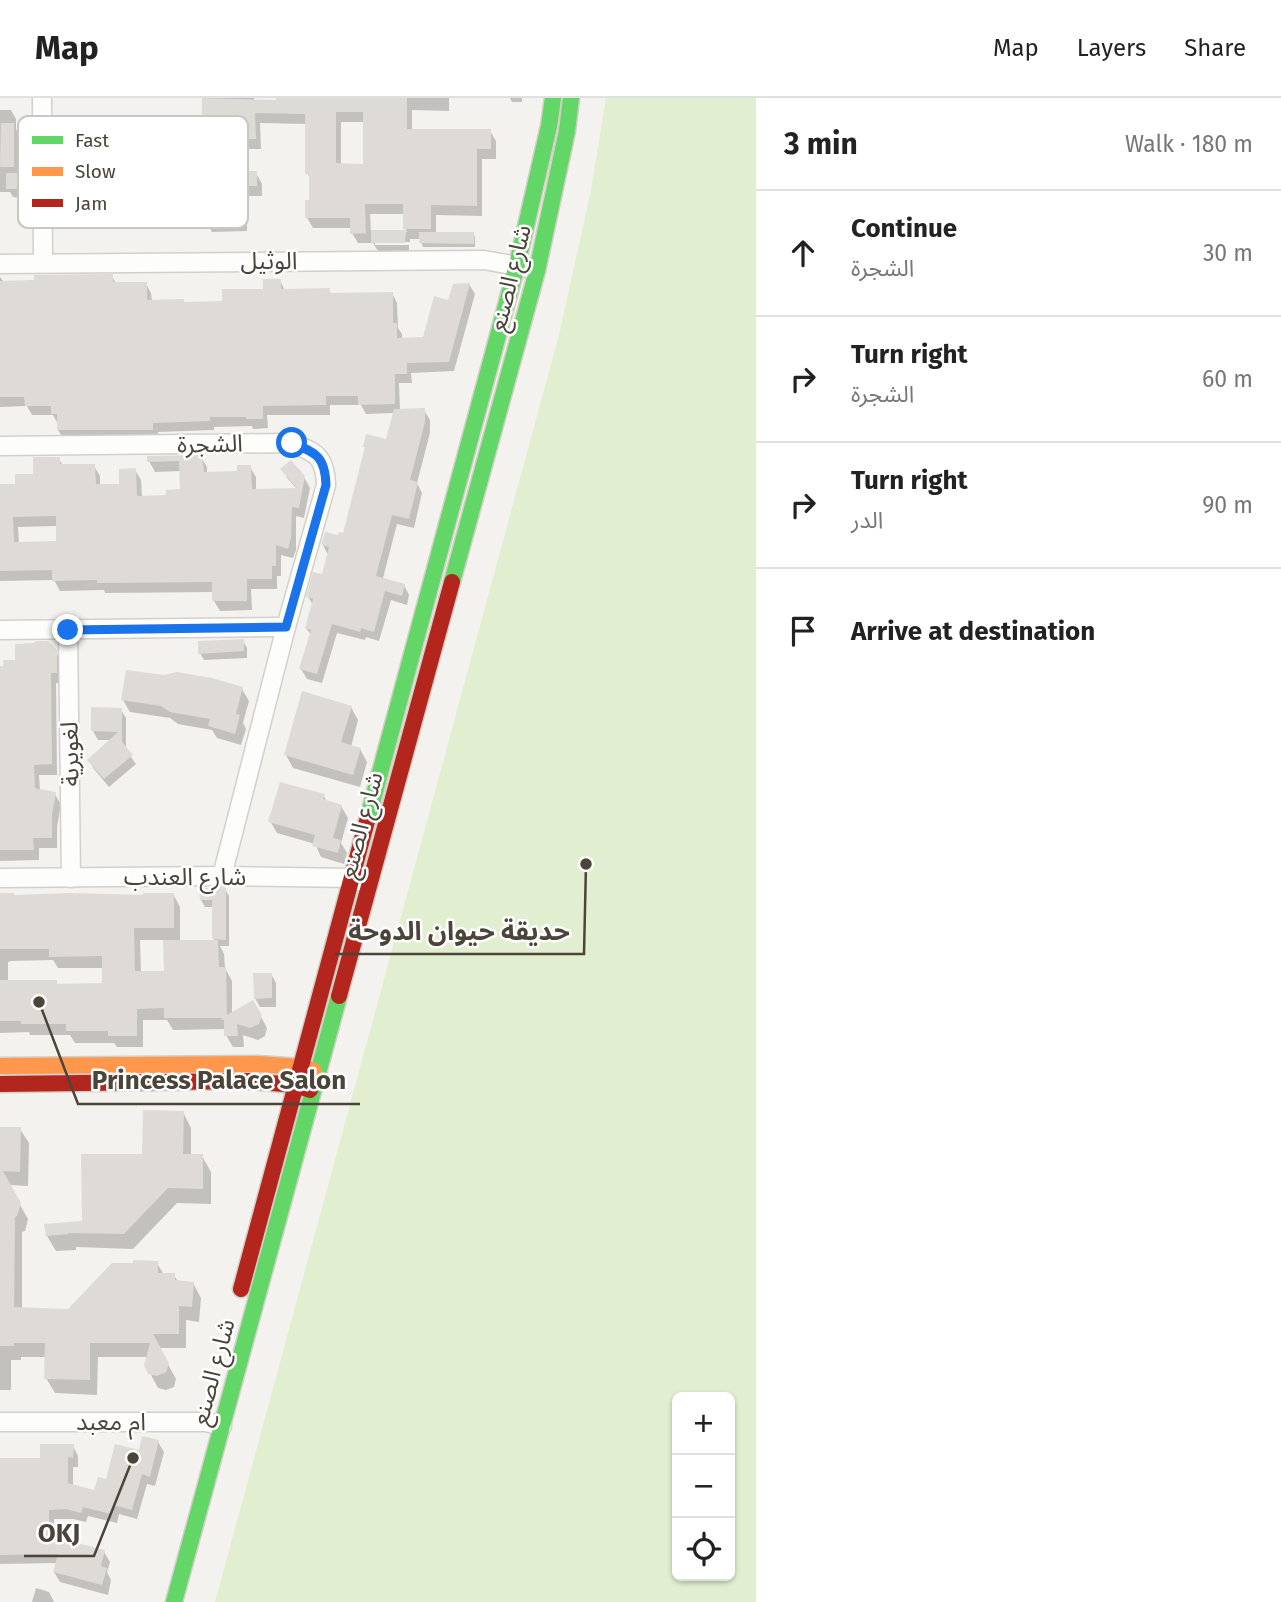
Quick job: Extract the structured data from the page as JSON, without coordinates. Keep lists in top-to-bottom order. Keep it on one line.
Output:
{"streets":{"street":["الوثيل","شارع الصنع","الشجرة","لغويرية","شارع العندب","ام معبد"]},"crossings":[["الوثيل","شارع الصنع"],["شارع الصنع","شارع العندب"],["شارع الصنع","ام معبد"],["الشجرة","شارع العندب"],["لغويرية","شارع العندب"]],"places":["حديقة حيوان الدوحة","Princess Palace Salon","OKJ"],"legend":["Fast","Slow","Jam"],"page":{"header":"Map","nav":["Map","Layers","Share"],"heading":["3 min","Walk · 180 m"],"list":[["Continue","الشجرة","30 m"],["Turn right","الشجرة","60 m"],["Turn right","الدر","90 m"],"Arrive at destination"],"map_buttons":["+","−"]}}
